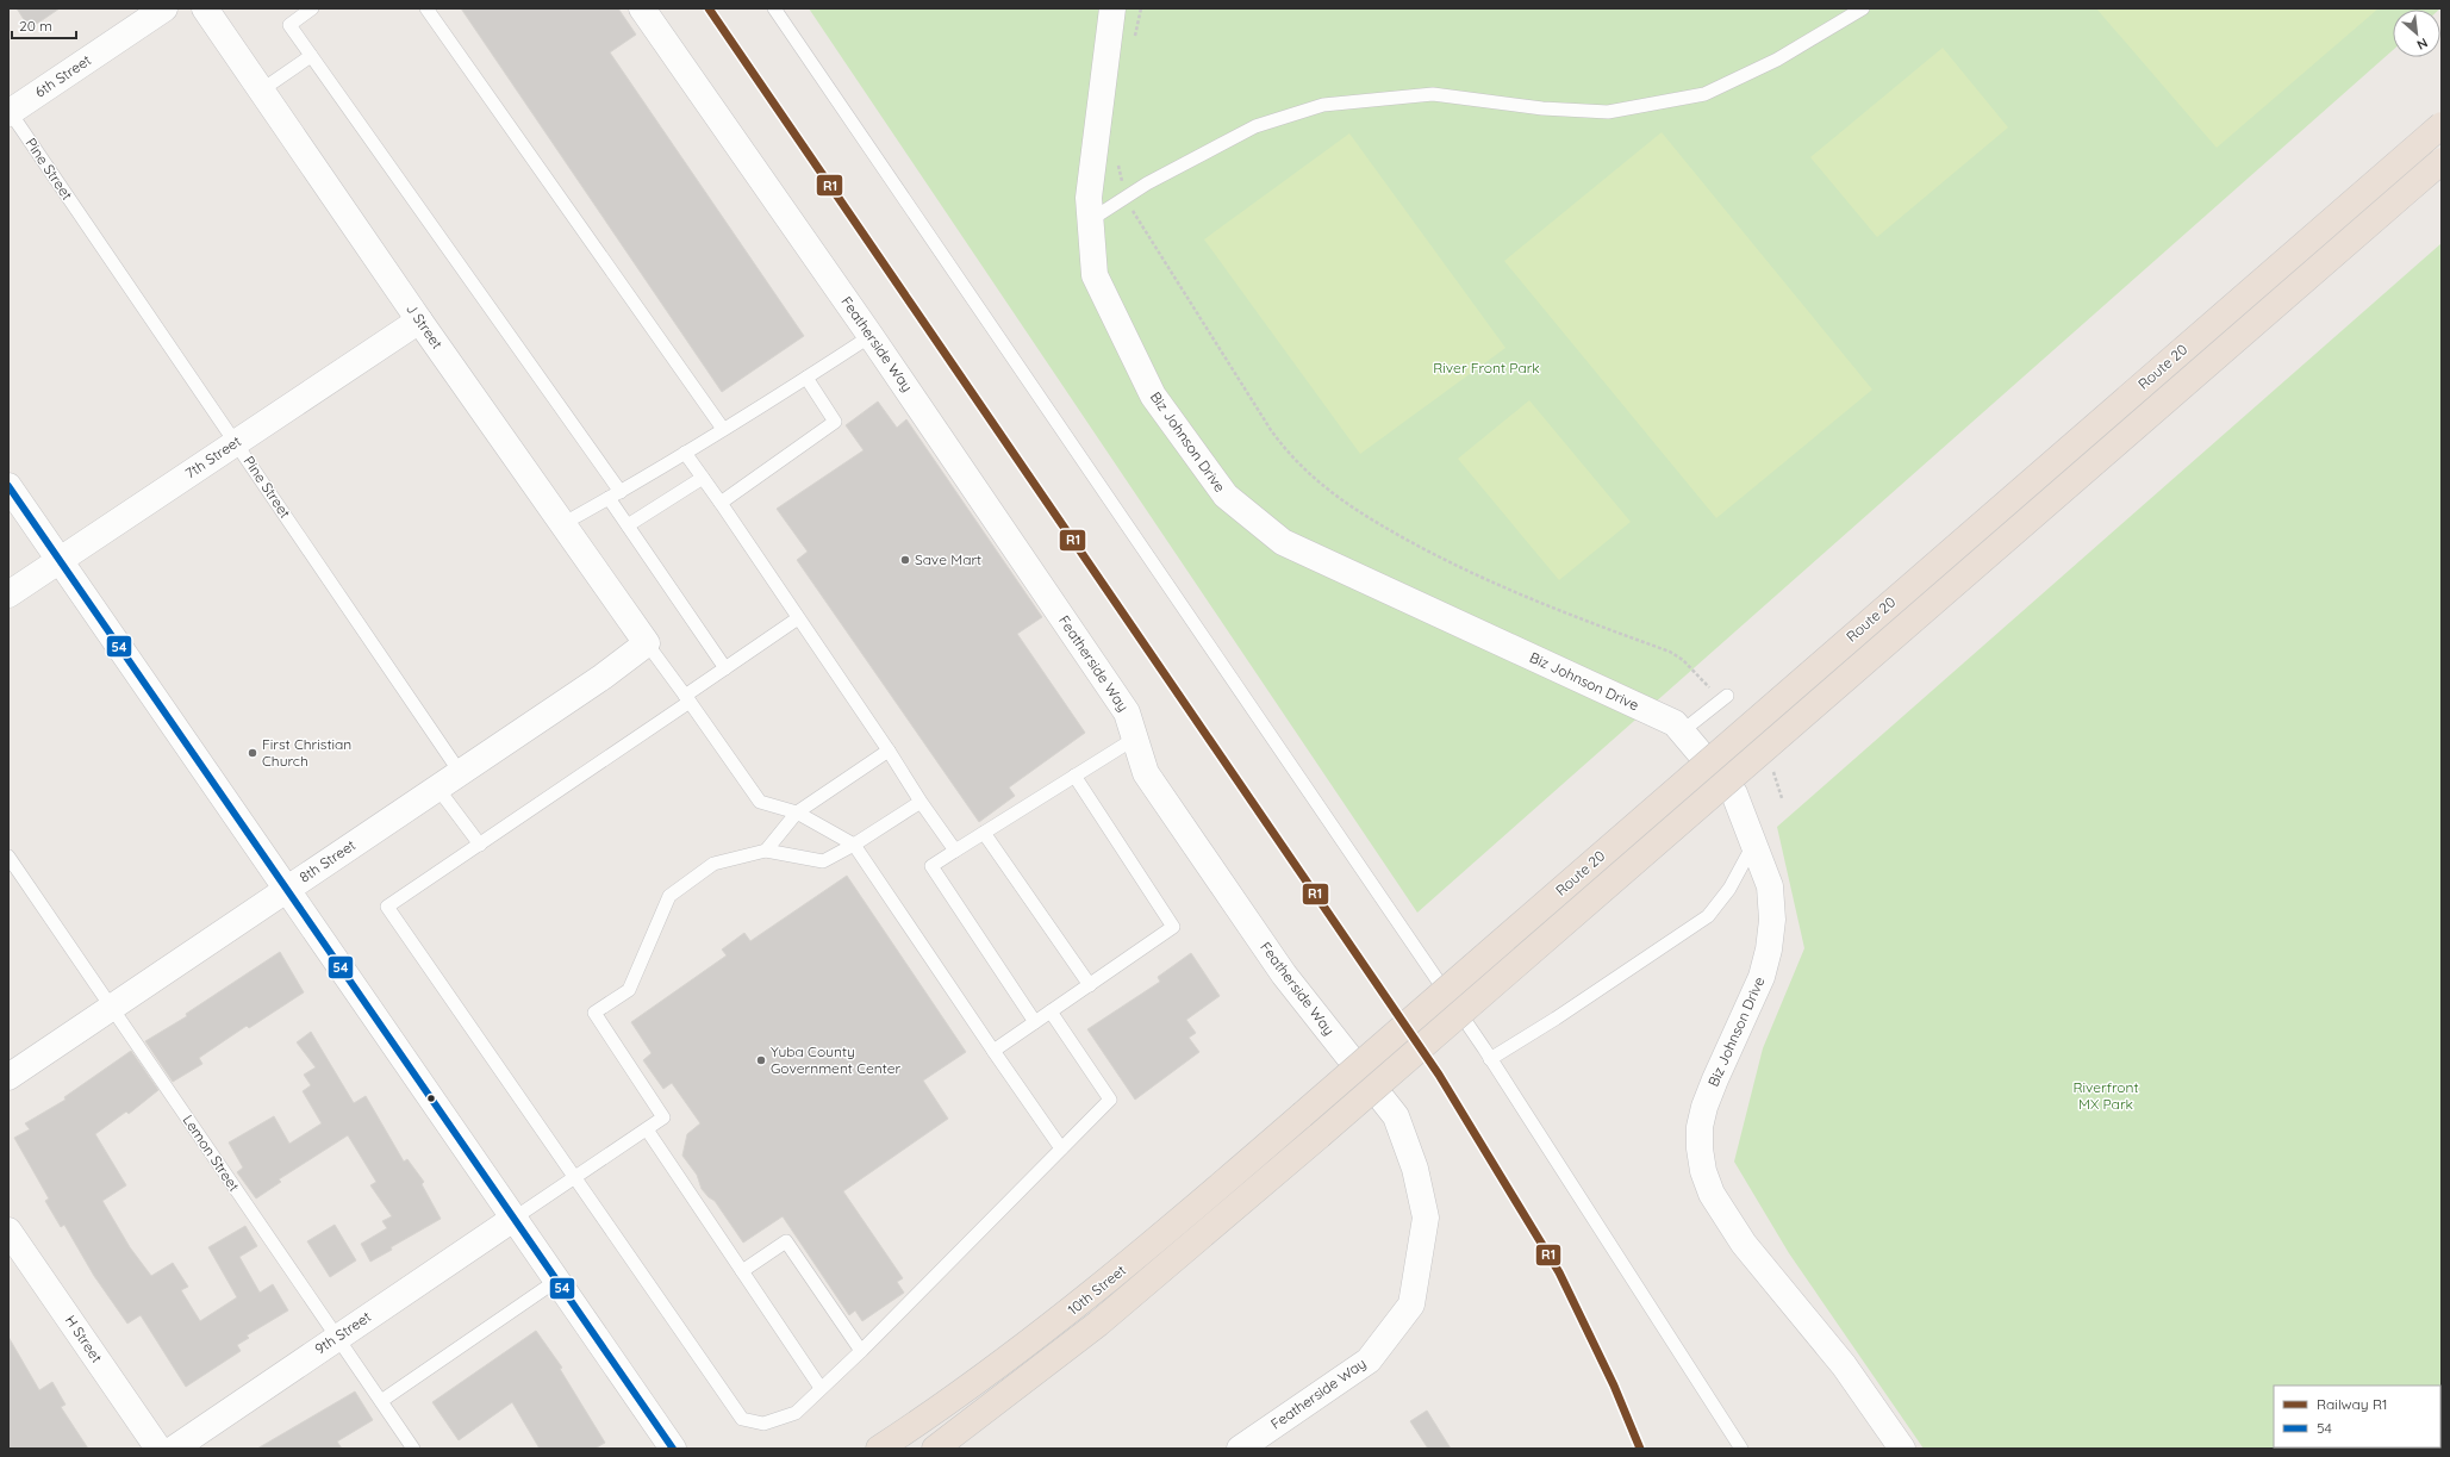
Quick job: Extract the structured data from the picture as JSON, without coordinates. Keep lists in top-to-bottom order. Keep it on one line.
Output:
{"streets":{"highway":["Route 20","10th Street"],"street":["6th Street","J Street","Featherside Way","Biz Johnson Drive","7th Street","8th Street","9th Street","H Street"],"lane":["Pine Street","Lemon Street"]},"crossings":[["6th Street","Pine Street"],["Pine Street","7th Street"],["Pine Street","8th Street"],["J Street","7th Street"],["J Street","8th Street"],["Route 20","10th Street"],["8th Street","Lemon Street"],["Lemon Street","9th Street"]],"parks":["River Front Park","Riverfront MX Park"],"places":["Save Mart","First Christian Church","Yuba County Government Center"],"lines":["rail line R1","transit line 54"],"legend":["Railway R1","54"],"scale_bar":"20 m","north":"bottom right"}
